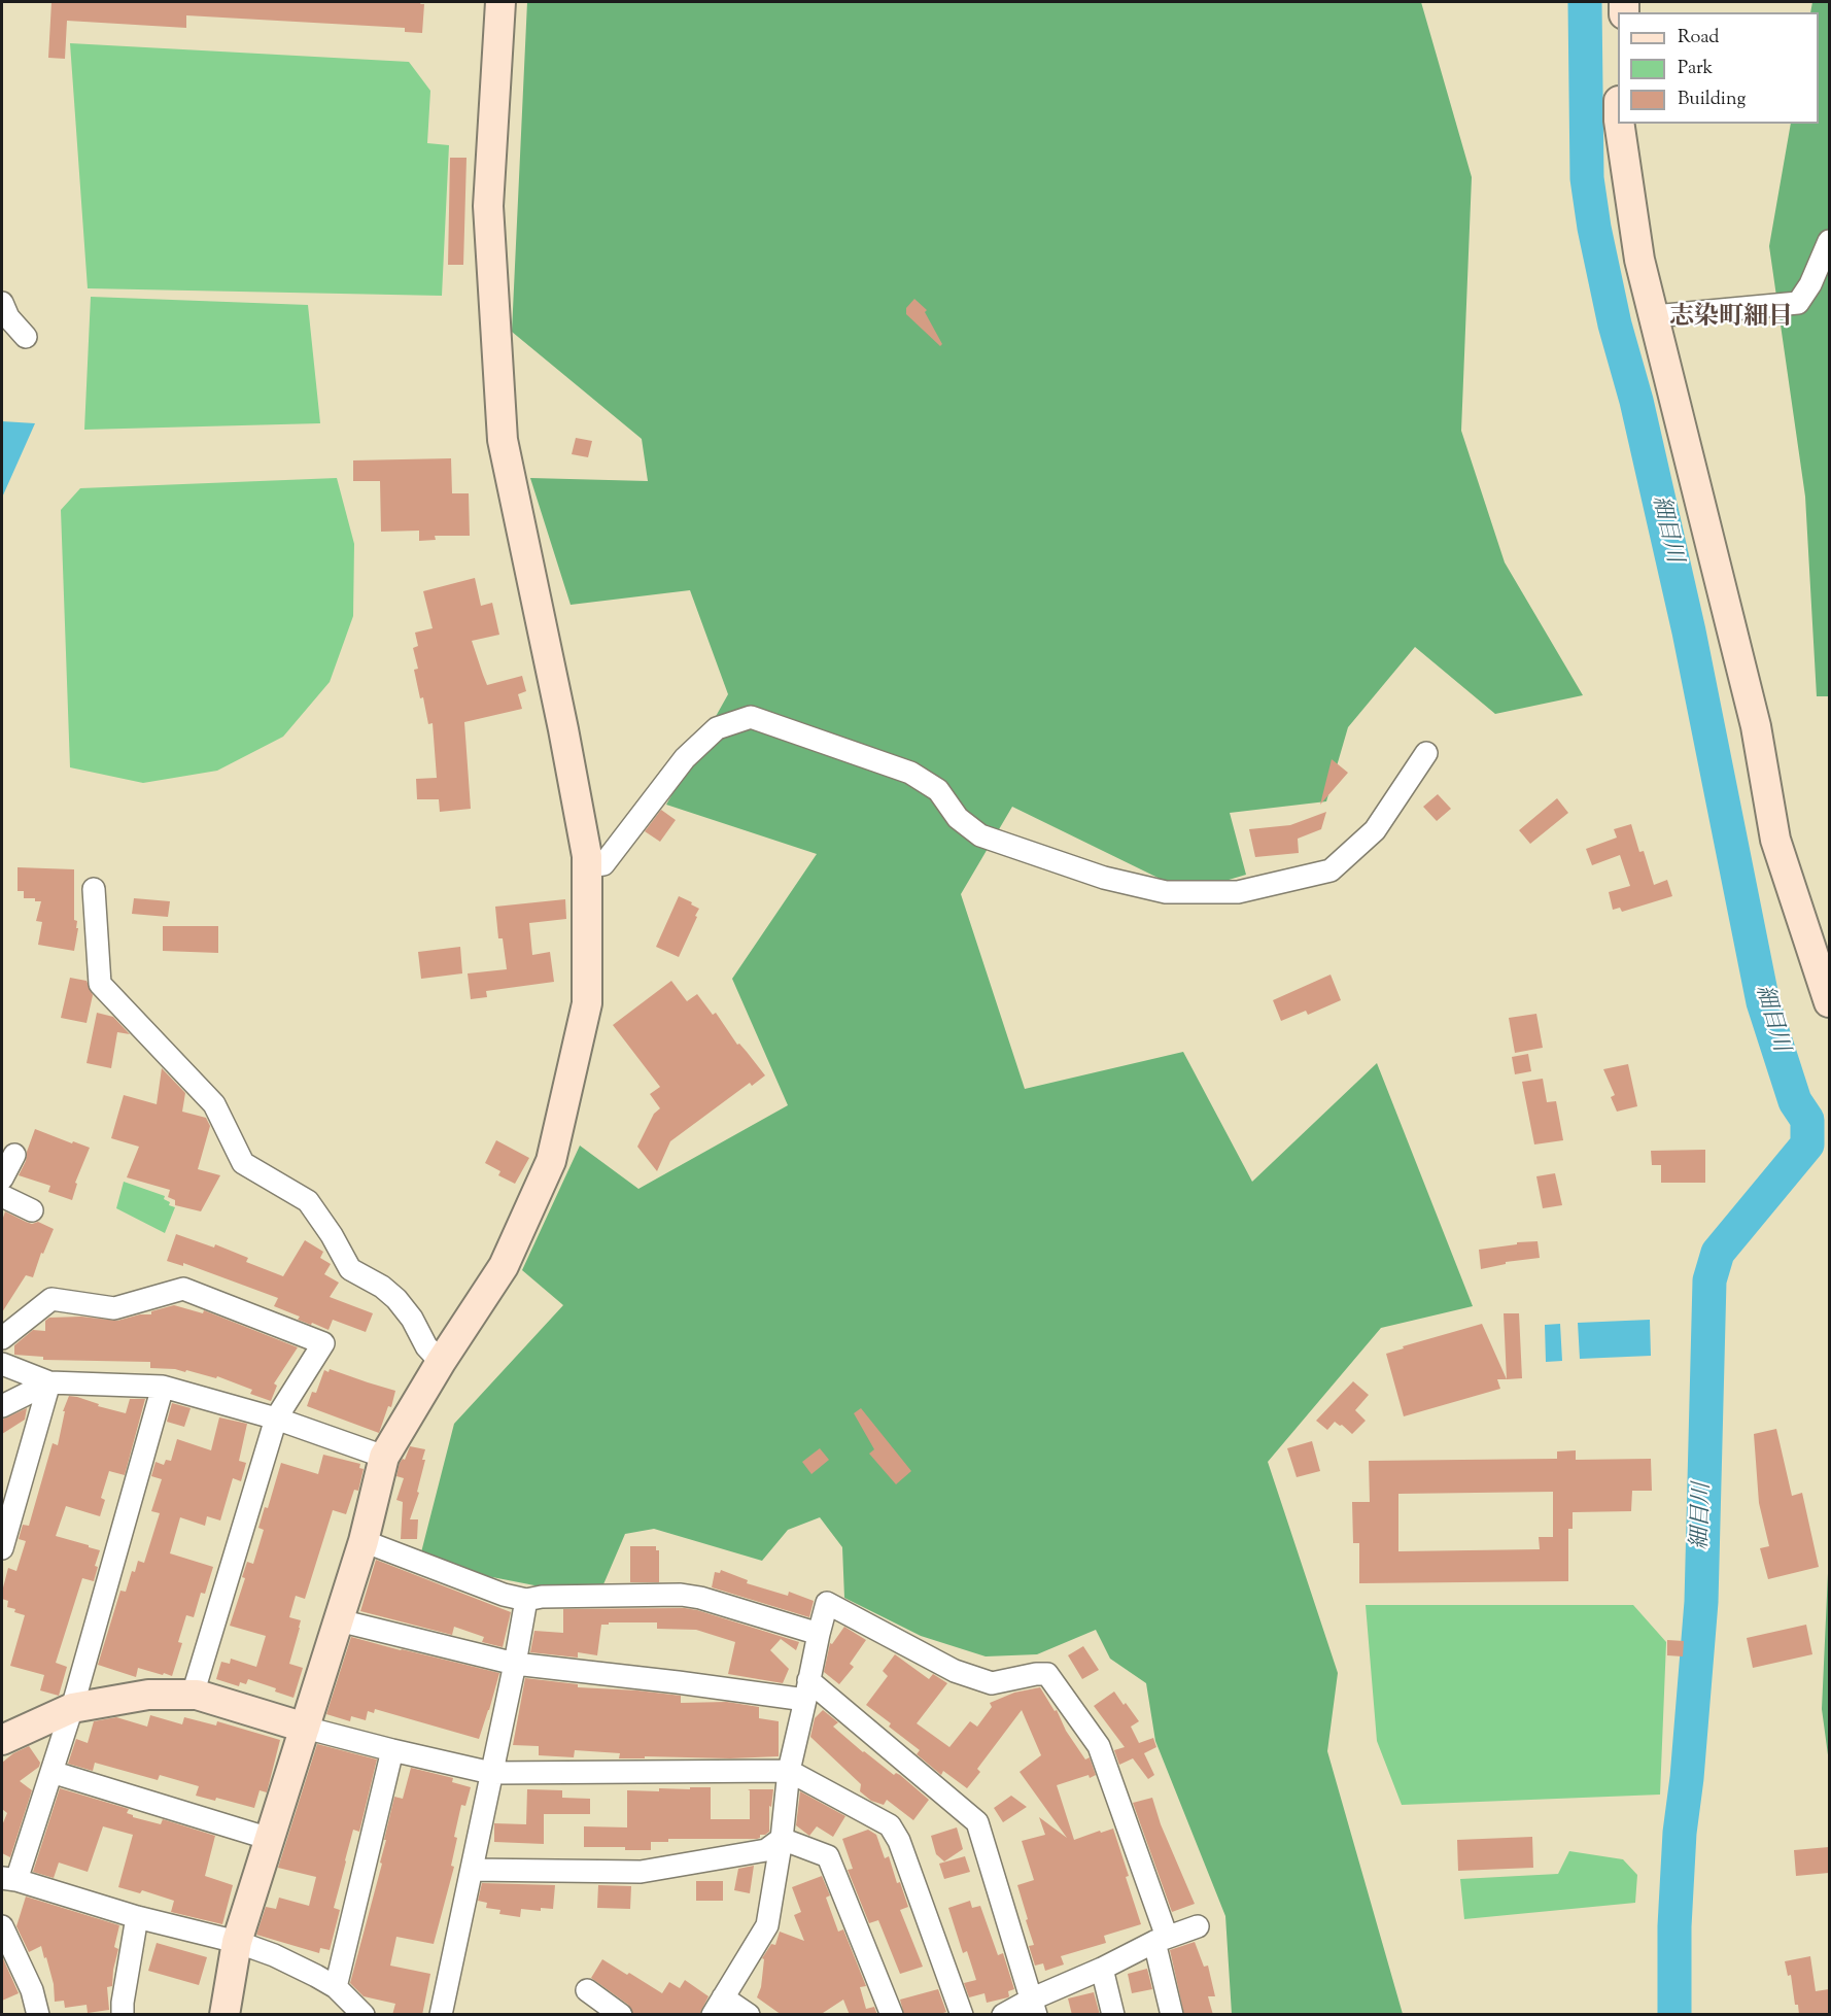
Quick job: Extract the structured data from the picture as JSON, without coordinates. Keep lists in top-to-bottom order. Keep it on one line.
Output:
{"districts":["志染町細目"],"water":["細目川"],"legend":["Road","Park","Building"]}
